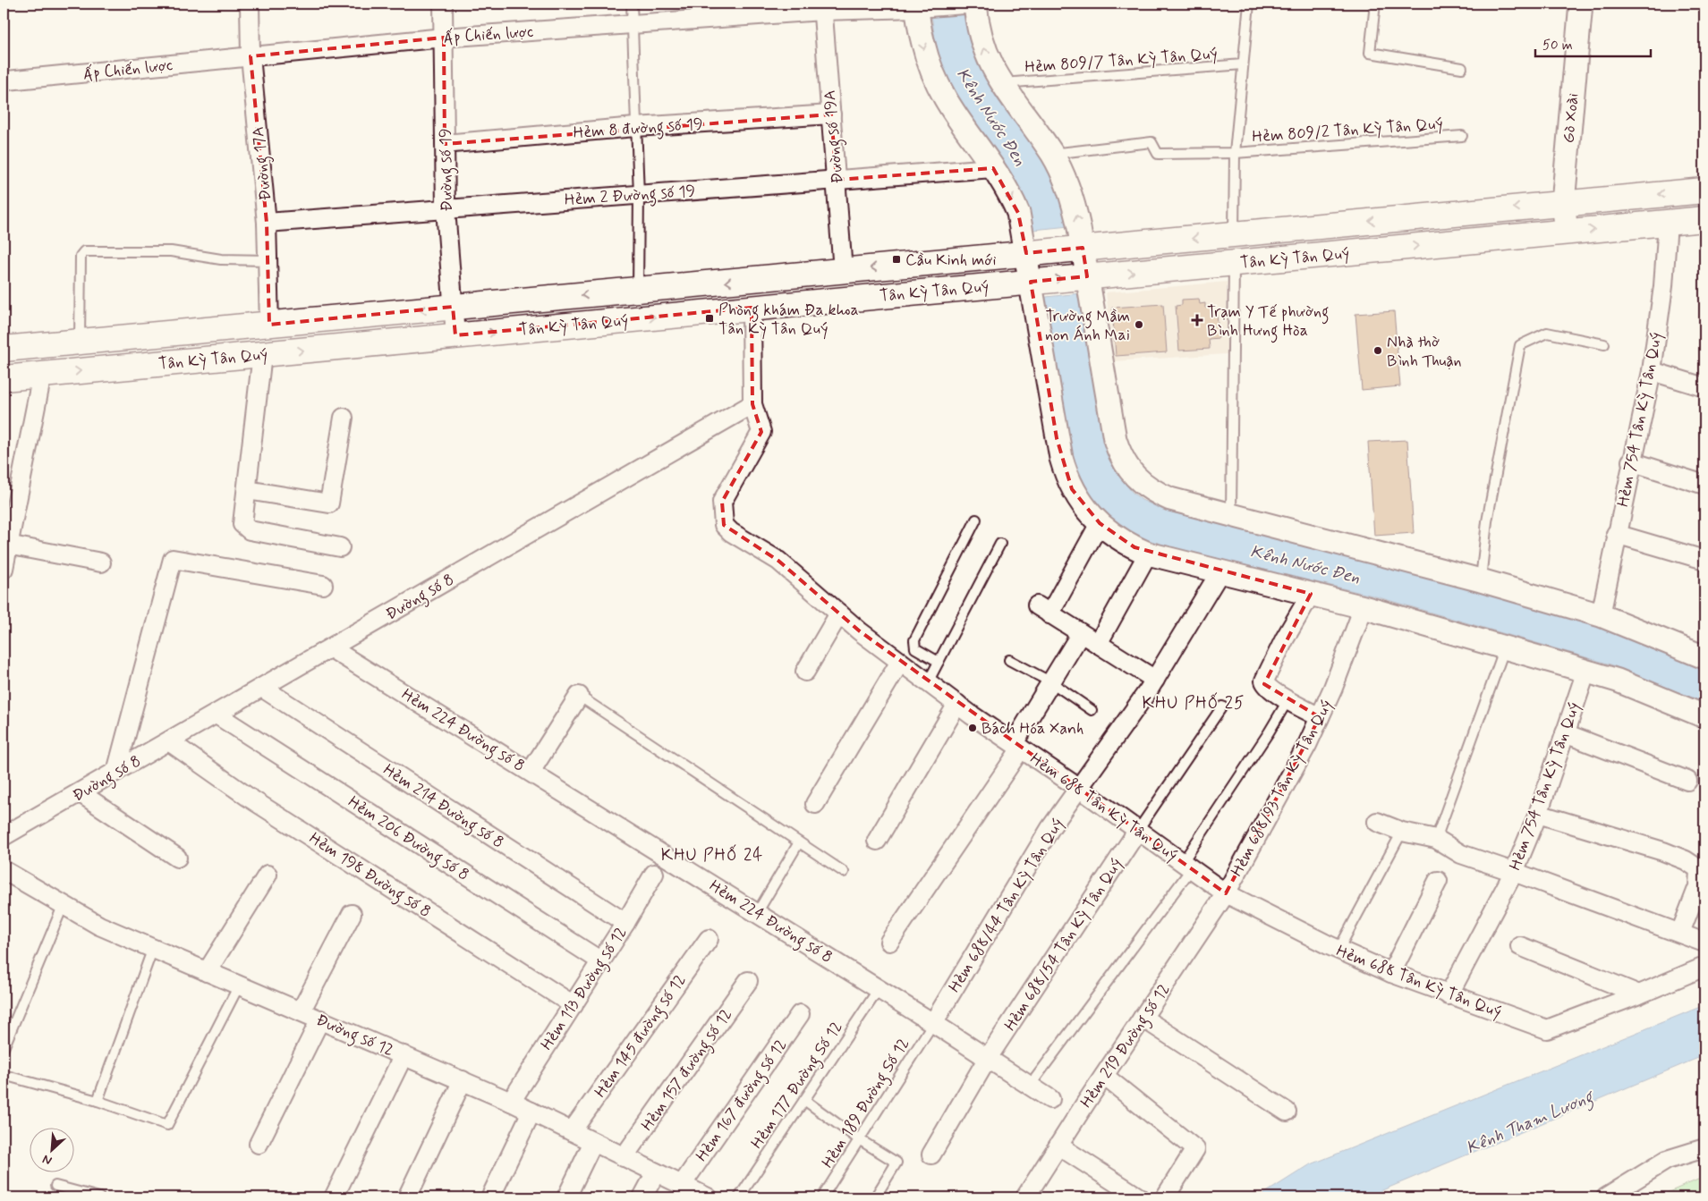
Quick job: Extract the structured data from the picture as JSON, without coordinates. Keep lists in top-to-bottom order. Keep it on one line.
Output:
{"streets":{"main road":["Tân Kỳ Tân Quý"],"street":["Ấp Chiến lược","Gò Xoài","Hẻm 8 đường số 19","Đường số 19A","Đường 17A","Đường số 19","Hẻm 2 Đường số 19","Hẻm 754 Tân Kỳ Tân Quý","Đường số 8","Hẻm 224 Đường số 8","Hẻm 688/93 Tân Kỳ Tân Quý","Hẻm 214 Đường số 8","Hẻm 688 Tân Kỳ Tân Quý","Hẻm 206 Đường số 8","Hẻm 198 Đường số 8","Hẻm 688/44 Tân Kỳ Tân Quý","Hẻm 688/54 Tân Kỳ Tân Quý","Hẻm 113 Đường số 12","Đường số 12","Hẻm 145 đường số 12","Hẻm 219 Đường số 12","Hẻm 157 đường số 12","Hẻm 167 đường số 12"],"lane":["Hẻm 809/7 Tân Kỳ Tân Quý","Hẻm 809/2 Tân Kỳ Tân Quý","Hẻm 177 Đường Số 12","Hẻm 189 Đường Số 12"]},"crossings":[["Ấp Chiến lược","Đường số 19A"],["Ấp Chiến lược","Đường 17A"],["Ấp Chiến lược","Đường số 19"],["Gò Xoài","Tân Kỳ Tân Quý"],["Hẻm 8 đường số 19","Đường số 19A"],["Hẻm 8 đường số 19","Đường số 19"],["Đường số 19A","Hẻm 2 Đường số 19"],["Đường số 19A","Tân Kỳ Tân Quý"],["Đường 17A","Hẻm 2 Đường số 19"],["Đường 17A","Tân Kỳ Tân Quý"],["Đường số 19","Hẻm 2 Đường số 19"],["Đường số 19","Tân Kỳ Tân Quý"],["Tân Kỳ Tân Quý","Hẻm 754 Tân Kỳ Tân Quý"],["Hẻm 754 Tân Kỳ Tân Quý","Hẻm 688 Tân Kỳ Tân Quý"],["Đường số 8","Hẻm 224 Đường số 8"],["Đường số 8","Hẻm 214 Đường số 8"],["Đường số 8","Hẻm 688 Tân Kỳ Tân Quý"],["Đường số 8","Hẻm 206 Đường số 8"],["Đường số 8","Hẻm 198 Đường số 8"],["Hẻm 224 Đường số 8","Hẻm 688/44 Tân Kỳ Tân Quý"],["Hẻm 224 Đường số 8","Hẻm 688/54 Tân Kỳ Tân Quý"],["Hẻm 224 Đường số 8","Hẻm 177 Đường Số 12"],["Hẻm 224 Đường số 8","Hẻm 189 Đường Số 12"],["Hẻm 688/93 Tân Kỳ Tân Quý","Hẻm 688 Tân Kỳ Tân Quý"],["Hẻm 688/93 Tân Kỳ Tân Quý","Hẻm 219 Đường số 12"],["Hẻm 214 Đường số 8","Hẻm 113 Đường số 12"],["Hẻm 688 Tân Kỳ Tân Quý","Hẻm 688/44 Tân Kỳ Tân Quý"],["Hẻm 688 Tân Kỳ Tân Quý","Hẻm 688/54 Tân Kỳ Tân Quý"],["Hẻm 688 Tân Kỳ Tân Quý","Hẻm 219 Đường số 12"],["Hẻm 206 Đường số 8","Hẻm 113 Đường số 12"],["Hẻm 198 Đường số 8","Hẻm 113 Đường số 12"],["Hẻm 688/44 Tân Kỳ Tân Quý","Hẻm 189 Đường Số 12"],["Hẻm 113 Đường số 12","Đường số 12"],["Đường số 12","Hẻm 145 đường số 12"],["Đường số 12","Hẻm 157 đường số 12"],["Đường số 12","Hẻm 167 đường số 12"]],"districts":["KHU PHỐ 25","KHU PHỐ 24"],"water":["Kênh Nước Đen","Kênh Tham Lương"],"places":{"transit":["Cầu Kinh mới","Phòng khám Đa khoa Tân Kỳ Tân Quý"],"health":["Trạm Y Tế phường Bình Hưng Hòa"],"other":["Trường Mầm non Ánh Mai","Nhà thờ Bình Thuận","Bách Hóa Xanh"]},"scale_bar":"50 m","north":"bottom left"}
